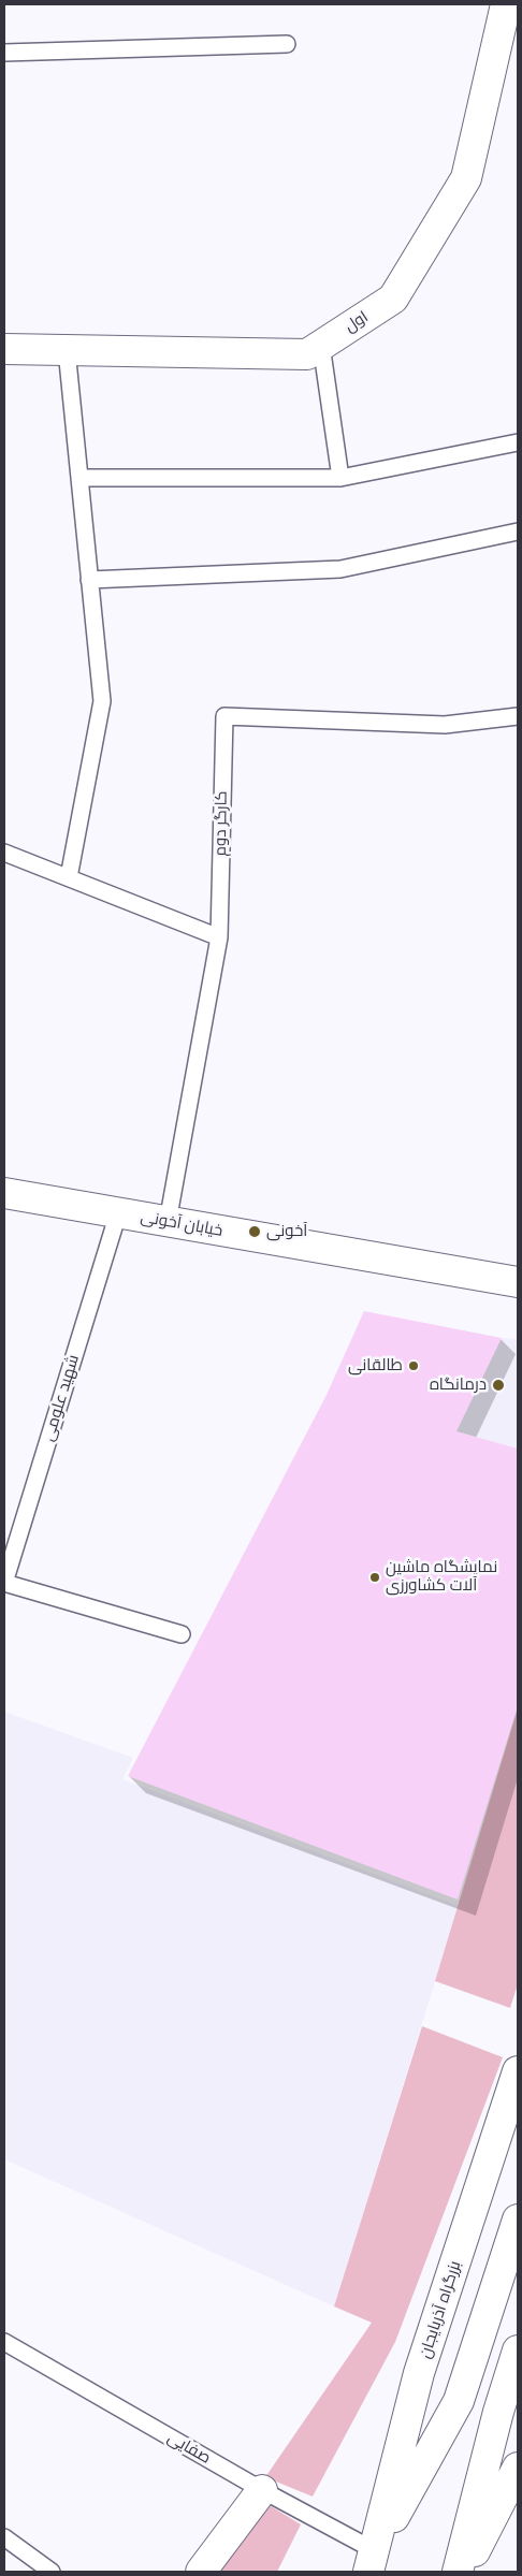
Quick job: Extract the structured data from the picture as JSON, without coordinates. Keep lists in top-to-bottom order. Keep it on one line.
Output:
{"streets":{"main road":["اول","خیابان آخونی","بزرگراه آذربایجان"],"lane":["کارگر دوم","شهید علومی","صفایی"]},"crossings":[["کارگر دوم","خیابان آخونی"],["خیابان آخونی","شهید علومی"],["بزرگراه آذربایجان","صفایی"]],"places":["آخونی","طالقانی","درمانگاه","نمایشگاه ماشین آلات کشاورزی"]}
